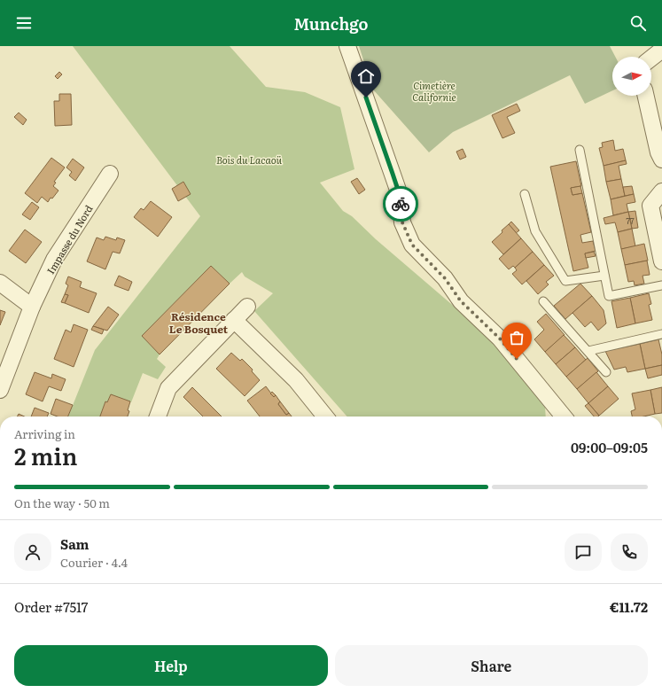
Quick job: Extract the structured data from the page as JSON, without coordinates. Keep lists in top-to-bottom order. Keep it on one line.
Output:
{"streets":{"street":["Impasse du Nord"]},"districts":["Résidence Le Bosquet"],"parks":["Cimetière Californie","Bois du Lacaoü"],"house_numbers":["77"],"north":"right","page":{"header":"Munchgo","heading":["2 min","Arriving in","09:00–09:05"],"panel":["Sam","Courier · 4.4","Order #7517","€11.72"],"bar":"On the way · 50 m","buttons":["Help","Share"]}}
